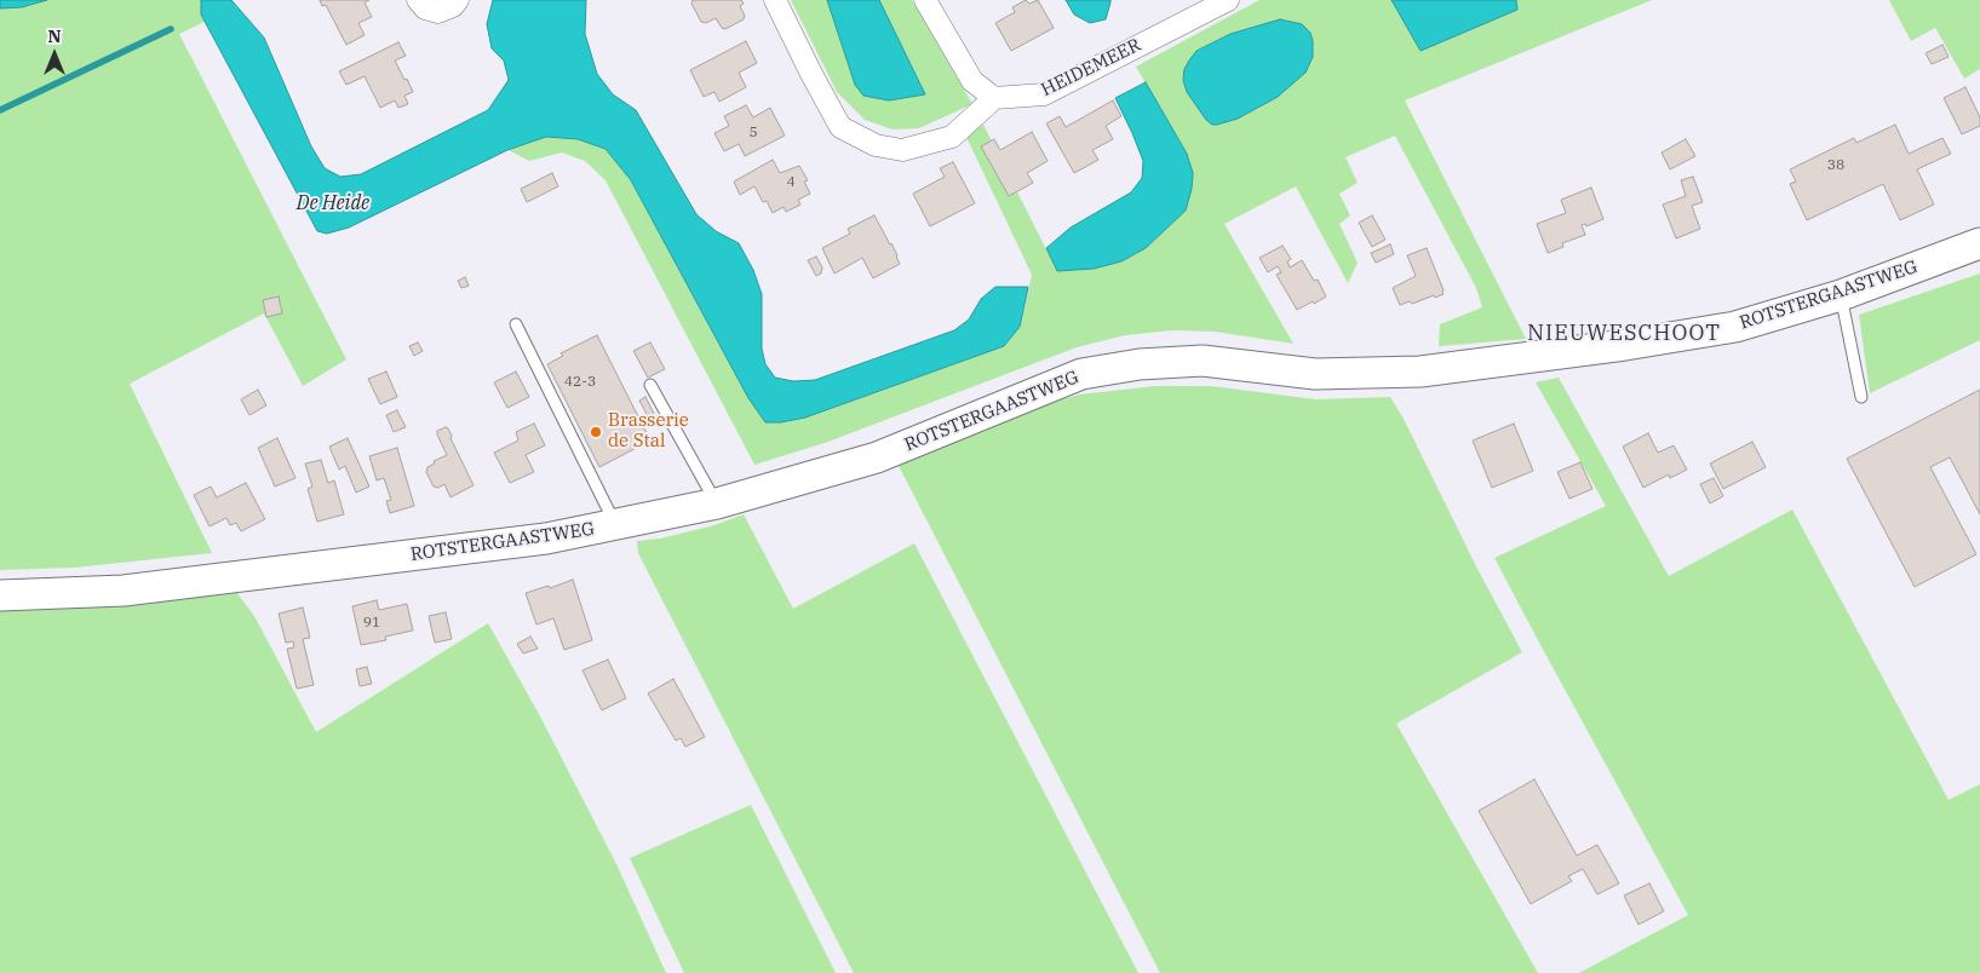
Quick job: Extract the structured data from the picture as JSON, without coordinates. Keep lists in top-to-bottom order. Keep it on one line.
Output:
{"streets":{"street":["HEIDEMEER","ROTSTERGAASTWEG"]},"districts":["NIEUWESCHOOT"],"water":["De Heide"],"places":["Brasserie de Stal"],"house_numbers":["5","38","4","42-3","91"],"north":"top"}
